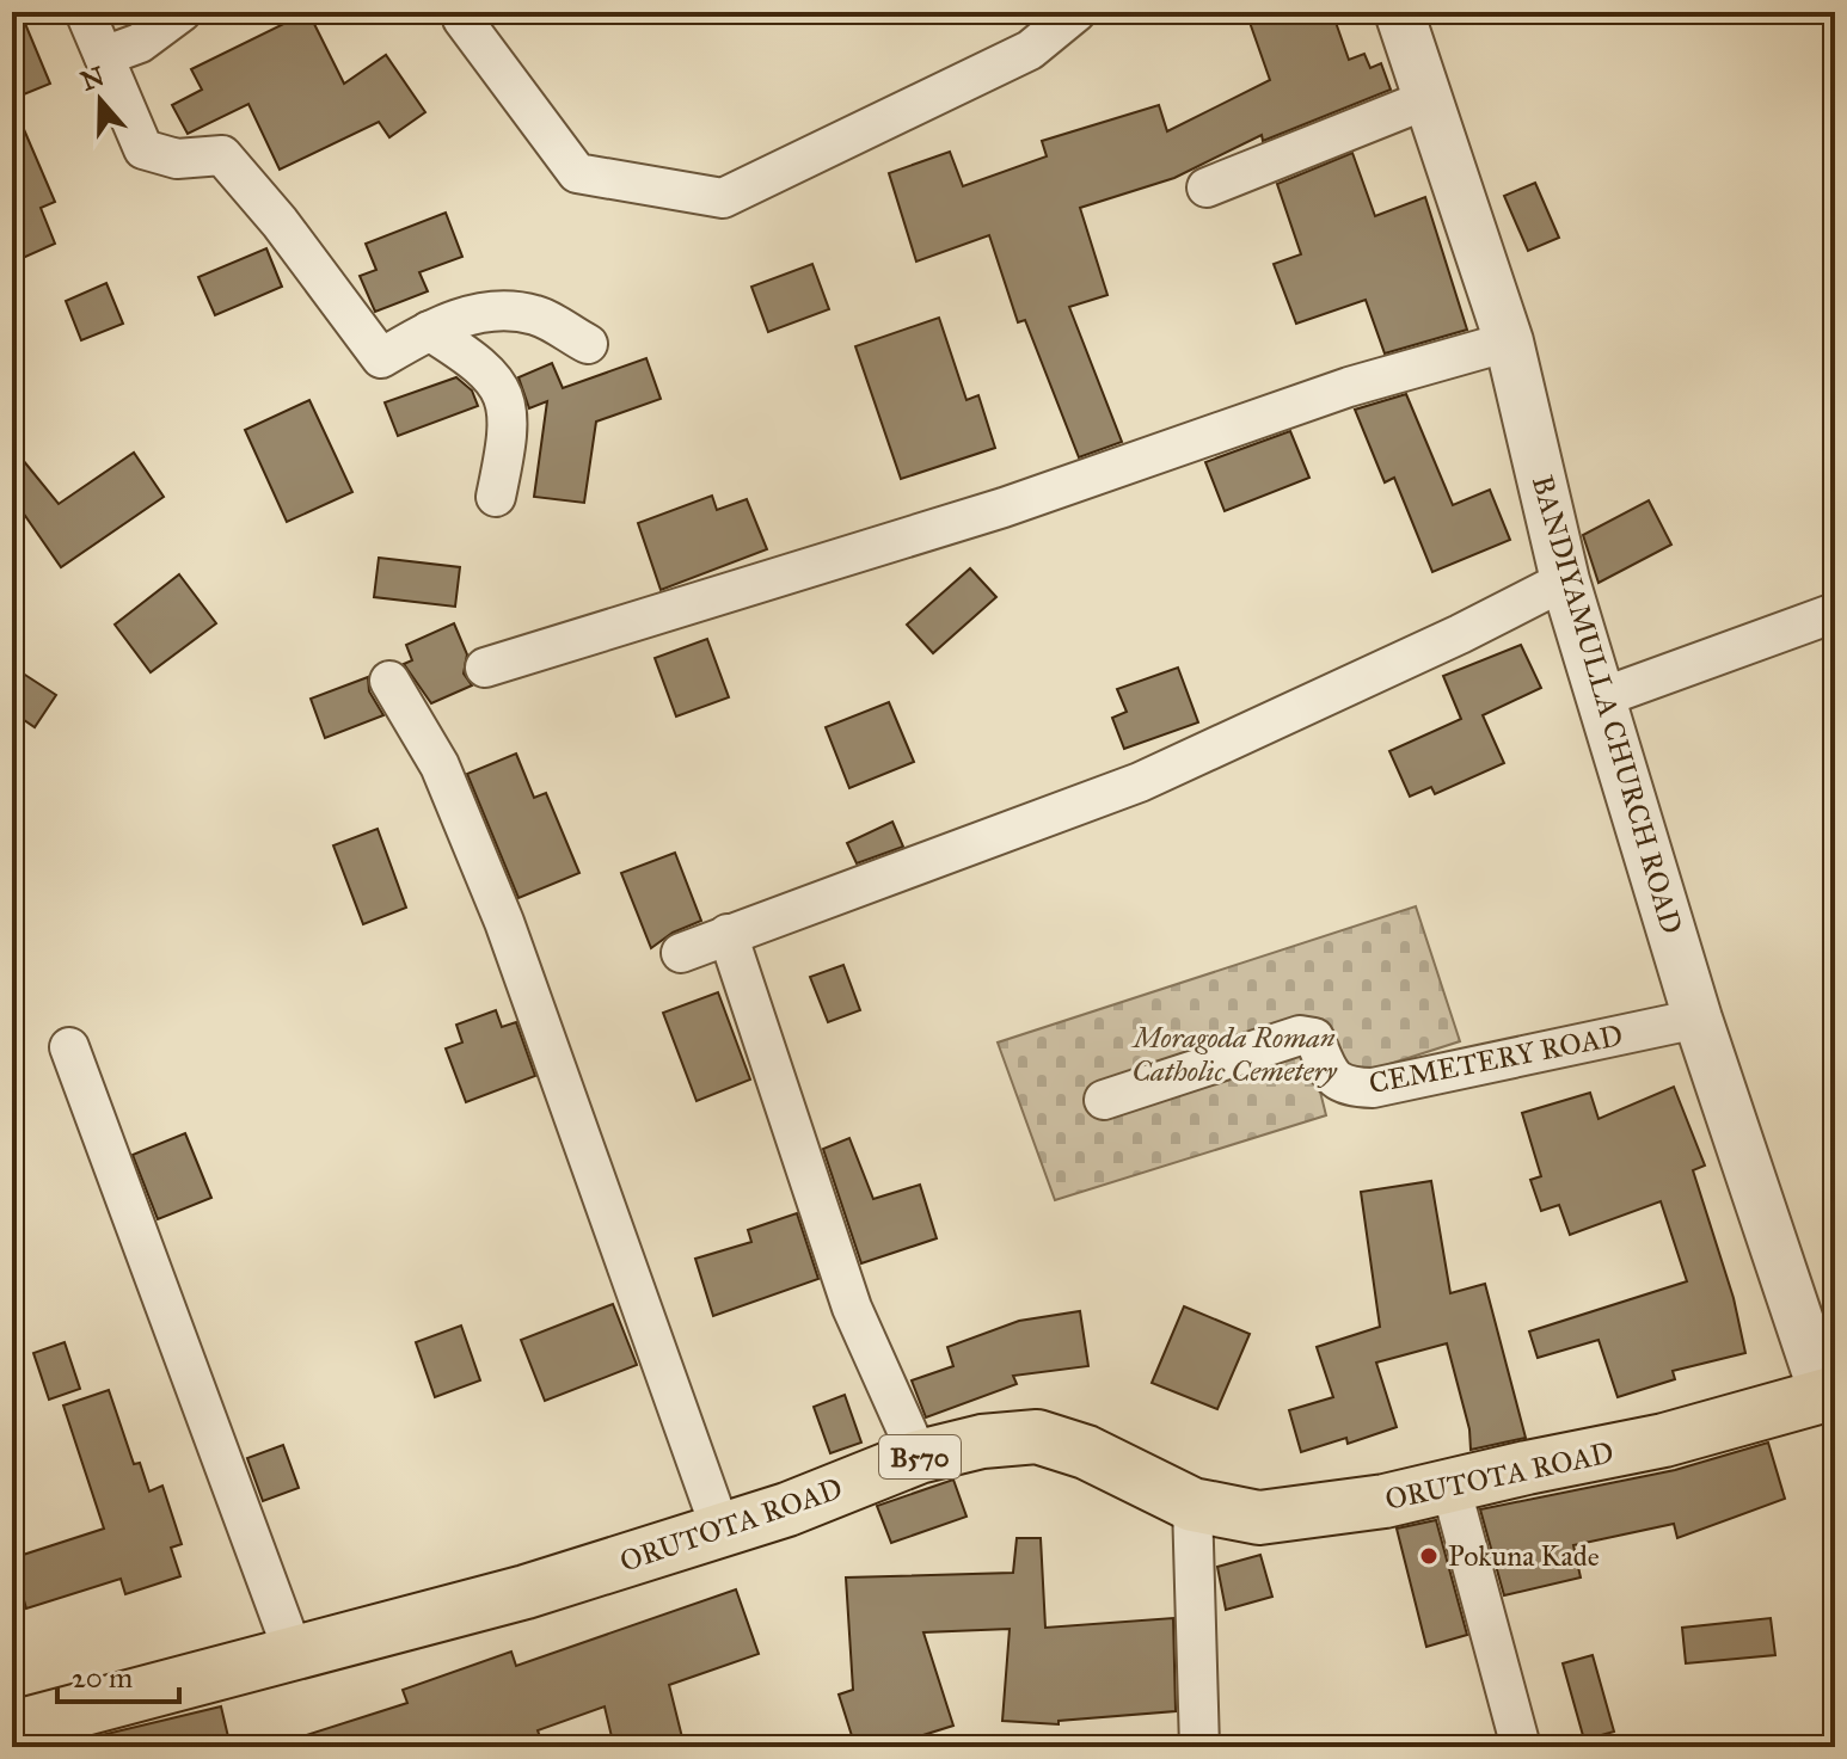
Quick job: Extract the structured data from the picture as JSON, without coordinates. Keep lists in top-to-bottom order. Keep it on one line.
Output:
{"streets":{"main road":["B570","ORUTOTA ROAD"],"street":["BANDIYAMULLA CHURCH ROAD","CEMETERY ROAD"]},"crossings":[["BANDIYAMULLA CHURCH ROAD","CEMETERY ROAD"],["BANDIYAMULLA CHURCH ROAD","ORUTOTA ROAD"]],"parks":["Moragoda Roman Catholic Cemetery"],"places":["Pokuna Kade"],"scale_bar":"20 m","north":"top"}
